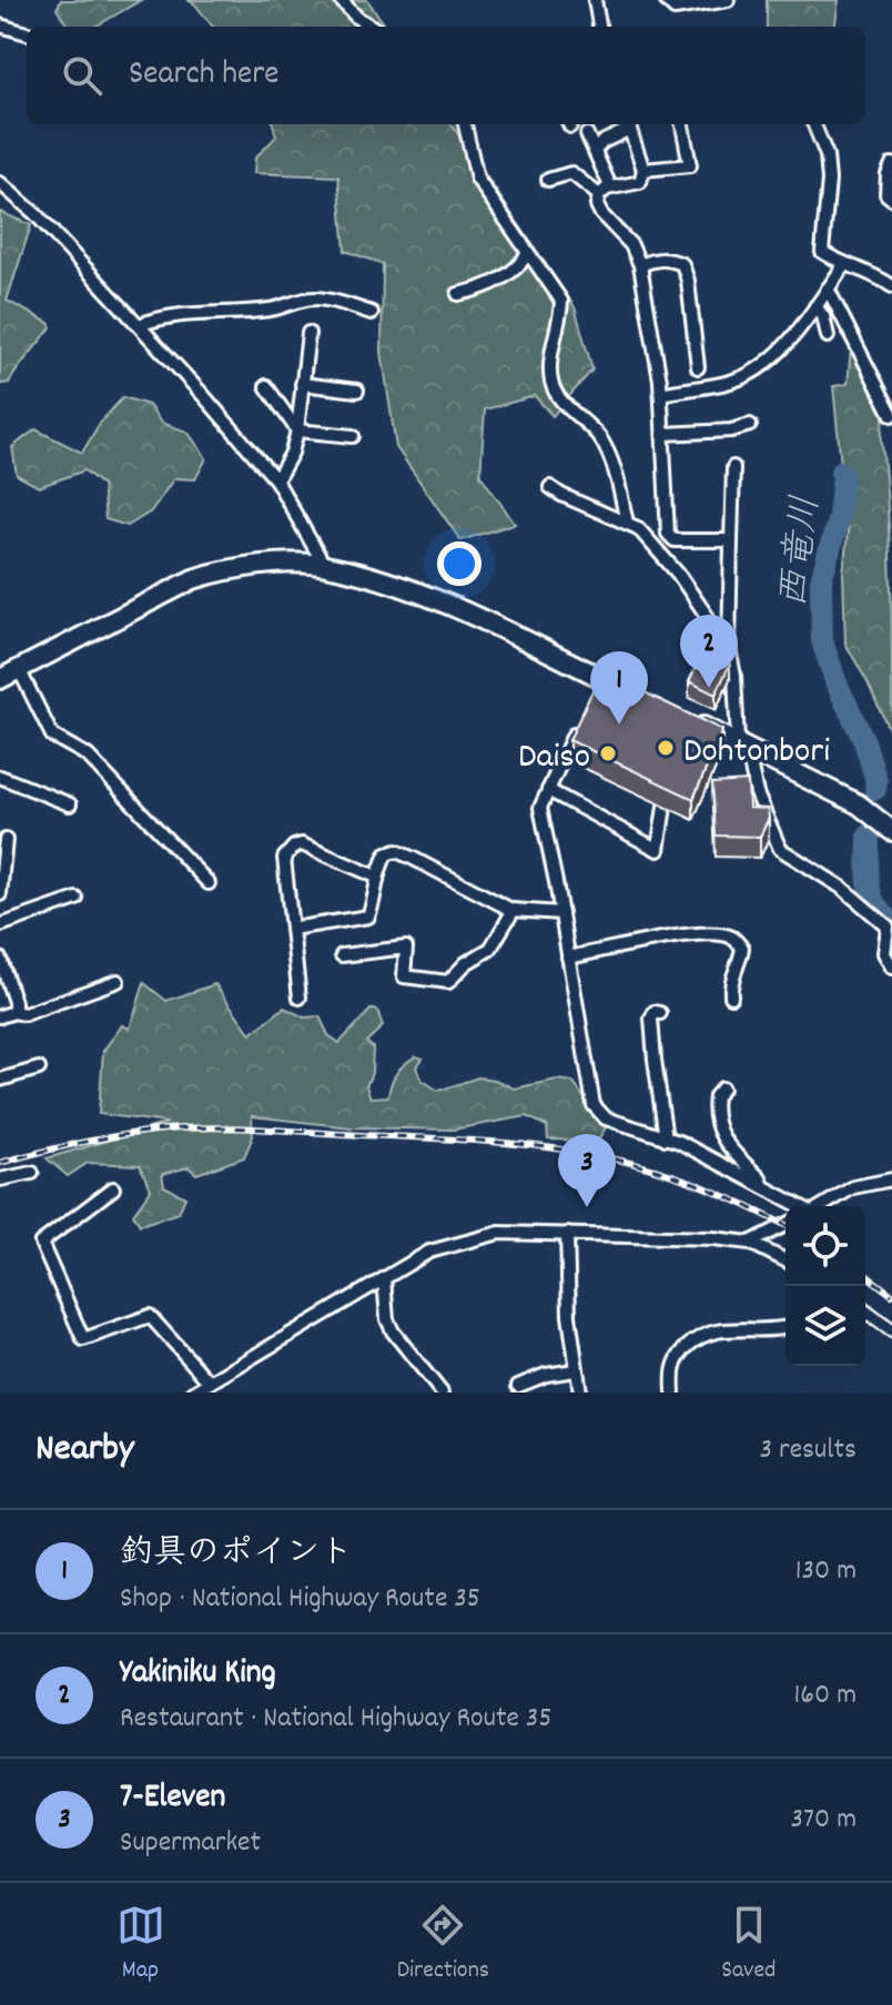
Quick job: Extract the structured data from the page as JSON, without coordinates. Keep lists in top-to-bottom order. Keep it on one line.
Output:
{"water":["西竜川"],"places":["Dohtonbori","Daiso"],"page":{"search":"Search here","pins":["2","1","3"],"heading":["Nearby","3 results"],"list":[{"mark":"1","name":"釣具のポイント","note":"Shop · National Highway Route 35","value":"130 m"},{"mark":"2","name":"Yakiniku King","note":"Restaurant · National Highway Route 35","value":"160 m"},{"mark":"3","name":"7-Eleven","note":"Supermarket","value":"370 m"}],"nav":["Map","Directions","Saved"]}}
